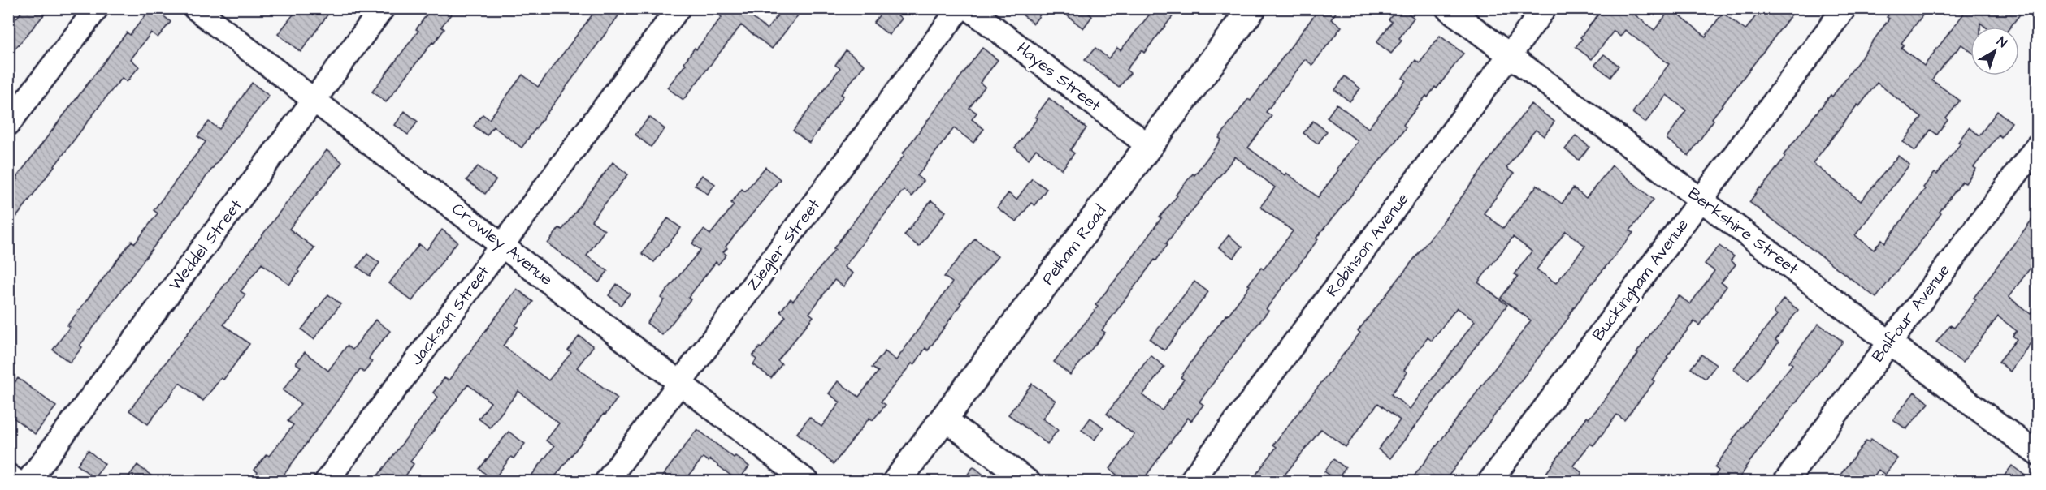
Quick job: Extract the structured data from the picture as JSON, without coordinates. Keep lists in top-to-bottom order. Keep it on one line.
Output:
{"streets":{"main road":["Pelham Road"],"street":["Hayes Street","Berkshire Street","Crowley Avenue","Weddel Street","Ziegler Street","Robinson Avenue","Buckingham Avenue","Balfour Avenue","Jackson Street"]},"crossings":[["Hayes Street","Pelham Road"],["Berkshire Street","Robinson Avenue"],["Berkshire Street","Buckingham Avenue"],["Berkshire Street","Balfour Avenue"],["Crowley Avenue","Weddel Street"],["Crowley Avenue","Ziegler Street"],["Crowley Avenue","Jackson Street"]],"north":"top right"}
